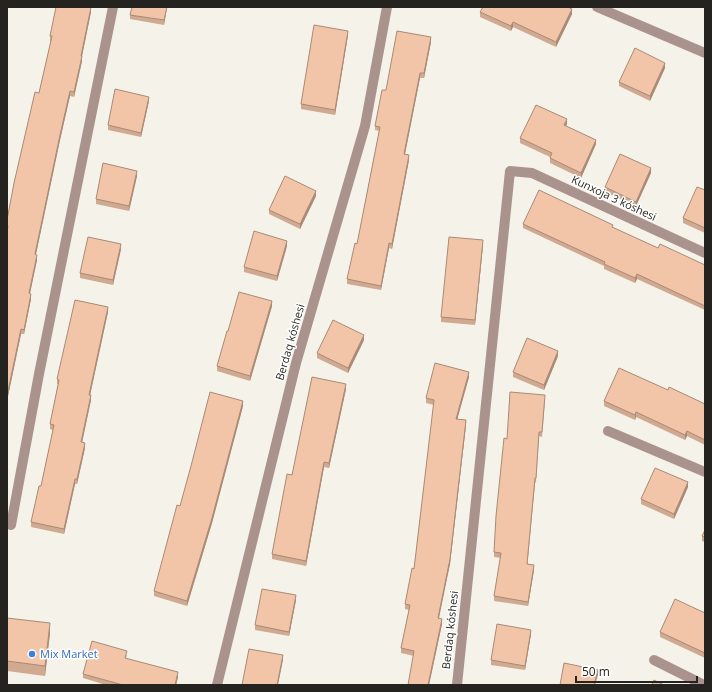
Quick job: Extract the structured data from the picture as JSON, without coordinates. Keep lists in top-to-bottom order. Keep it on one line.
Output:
{"streets":{"street":["Kunxoja 3 kóshesi","Berdaq kóshesi"]},"crossings":[["Kunxoja 3 kóshesi","Berdaq kóshesi"]],"places":["Mix Market"],"scale_bar":"50 m"}
